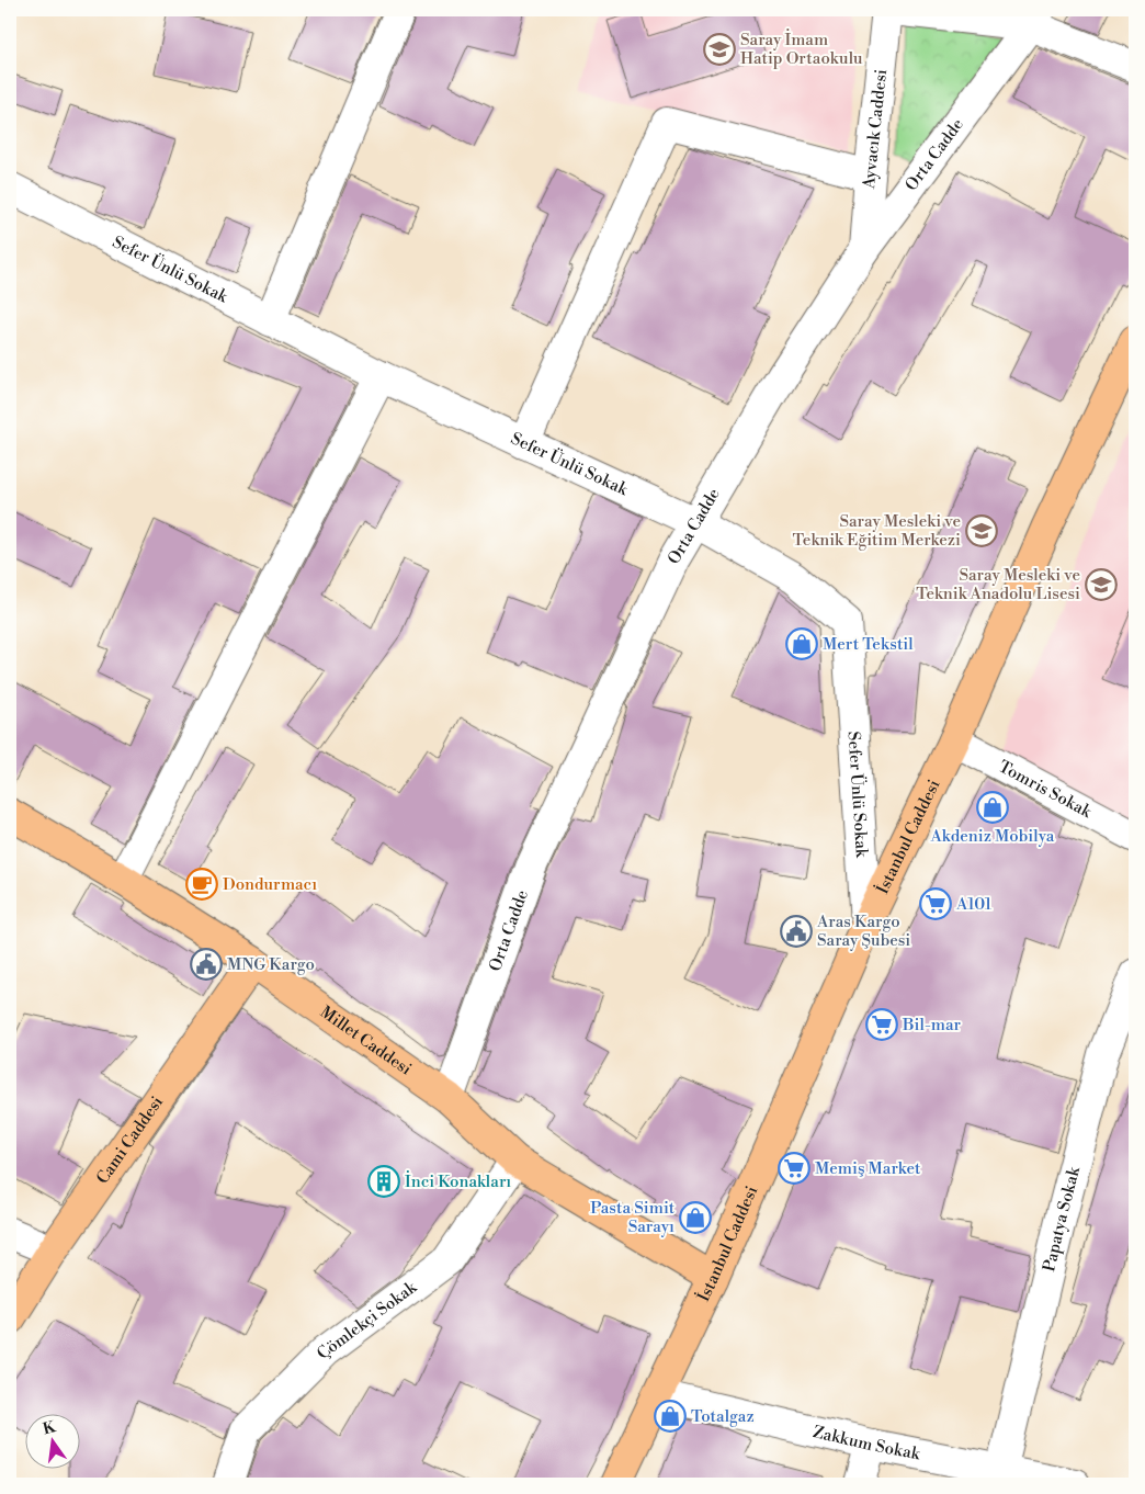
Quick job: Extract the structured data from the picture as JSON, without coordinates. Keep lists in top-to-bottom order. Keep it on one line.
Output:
{"streets":{"main road":["İstanbul Caddesi","Millet Caddesi","Cami Caddesi"],"street":["Ayvacık Caddesi","Orta Cadde","Sefer Ünlü Sokak","Tomris Sokak","Papatya Sokak","Çömlekçi Sokak","Zakkum Sokak"]},"crossings":[["Ayvacık Caddesi","Orta Cadde"],["Orta Cadde","Sefer Ünlü Sokak"],["Orta Cadde","Millet Caddesi"],["Sefer Ünlü Sokak","İstanbul Caddesi"],["Tomris Sokak","İstanbul Caddesi"],["İstanbul Caddesi","Millet Caddesi"],["İstanbul Caddesi","Zakkum Sokak"],["Millet Caddesi","Cami Caddesi"],["Millet Caddesi","Çömlekçi Sokak"],["Papatya Sokak","Zakkum Sokak"]],"places":{"school or university":["Saray İmam Hatip Ortaokulu","Saray Mesleki ve Teknik Eğitim Merkezi","Saray Mesleki ve Teknik Anadolu Lisesi"],"shop":["Mert Tekstil","Akdeniz Mobilya","Pasta Simit Sarayı","Totalgaz"],"cafe":["Dondurmacı"],"supermarket":["A101","Bil-mar","Memiş Market"],"public building":["Aras Kargo Saray Şubesi","MNG Kargo"],"building":["İnci Konakları"]},"north":"top"}
